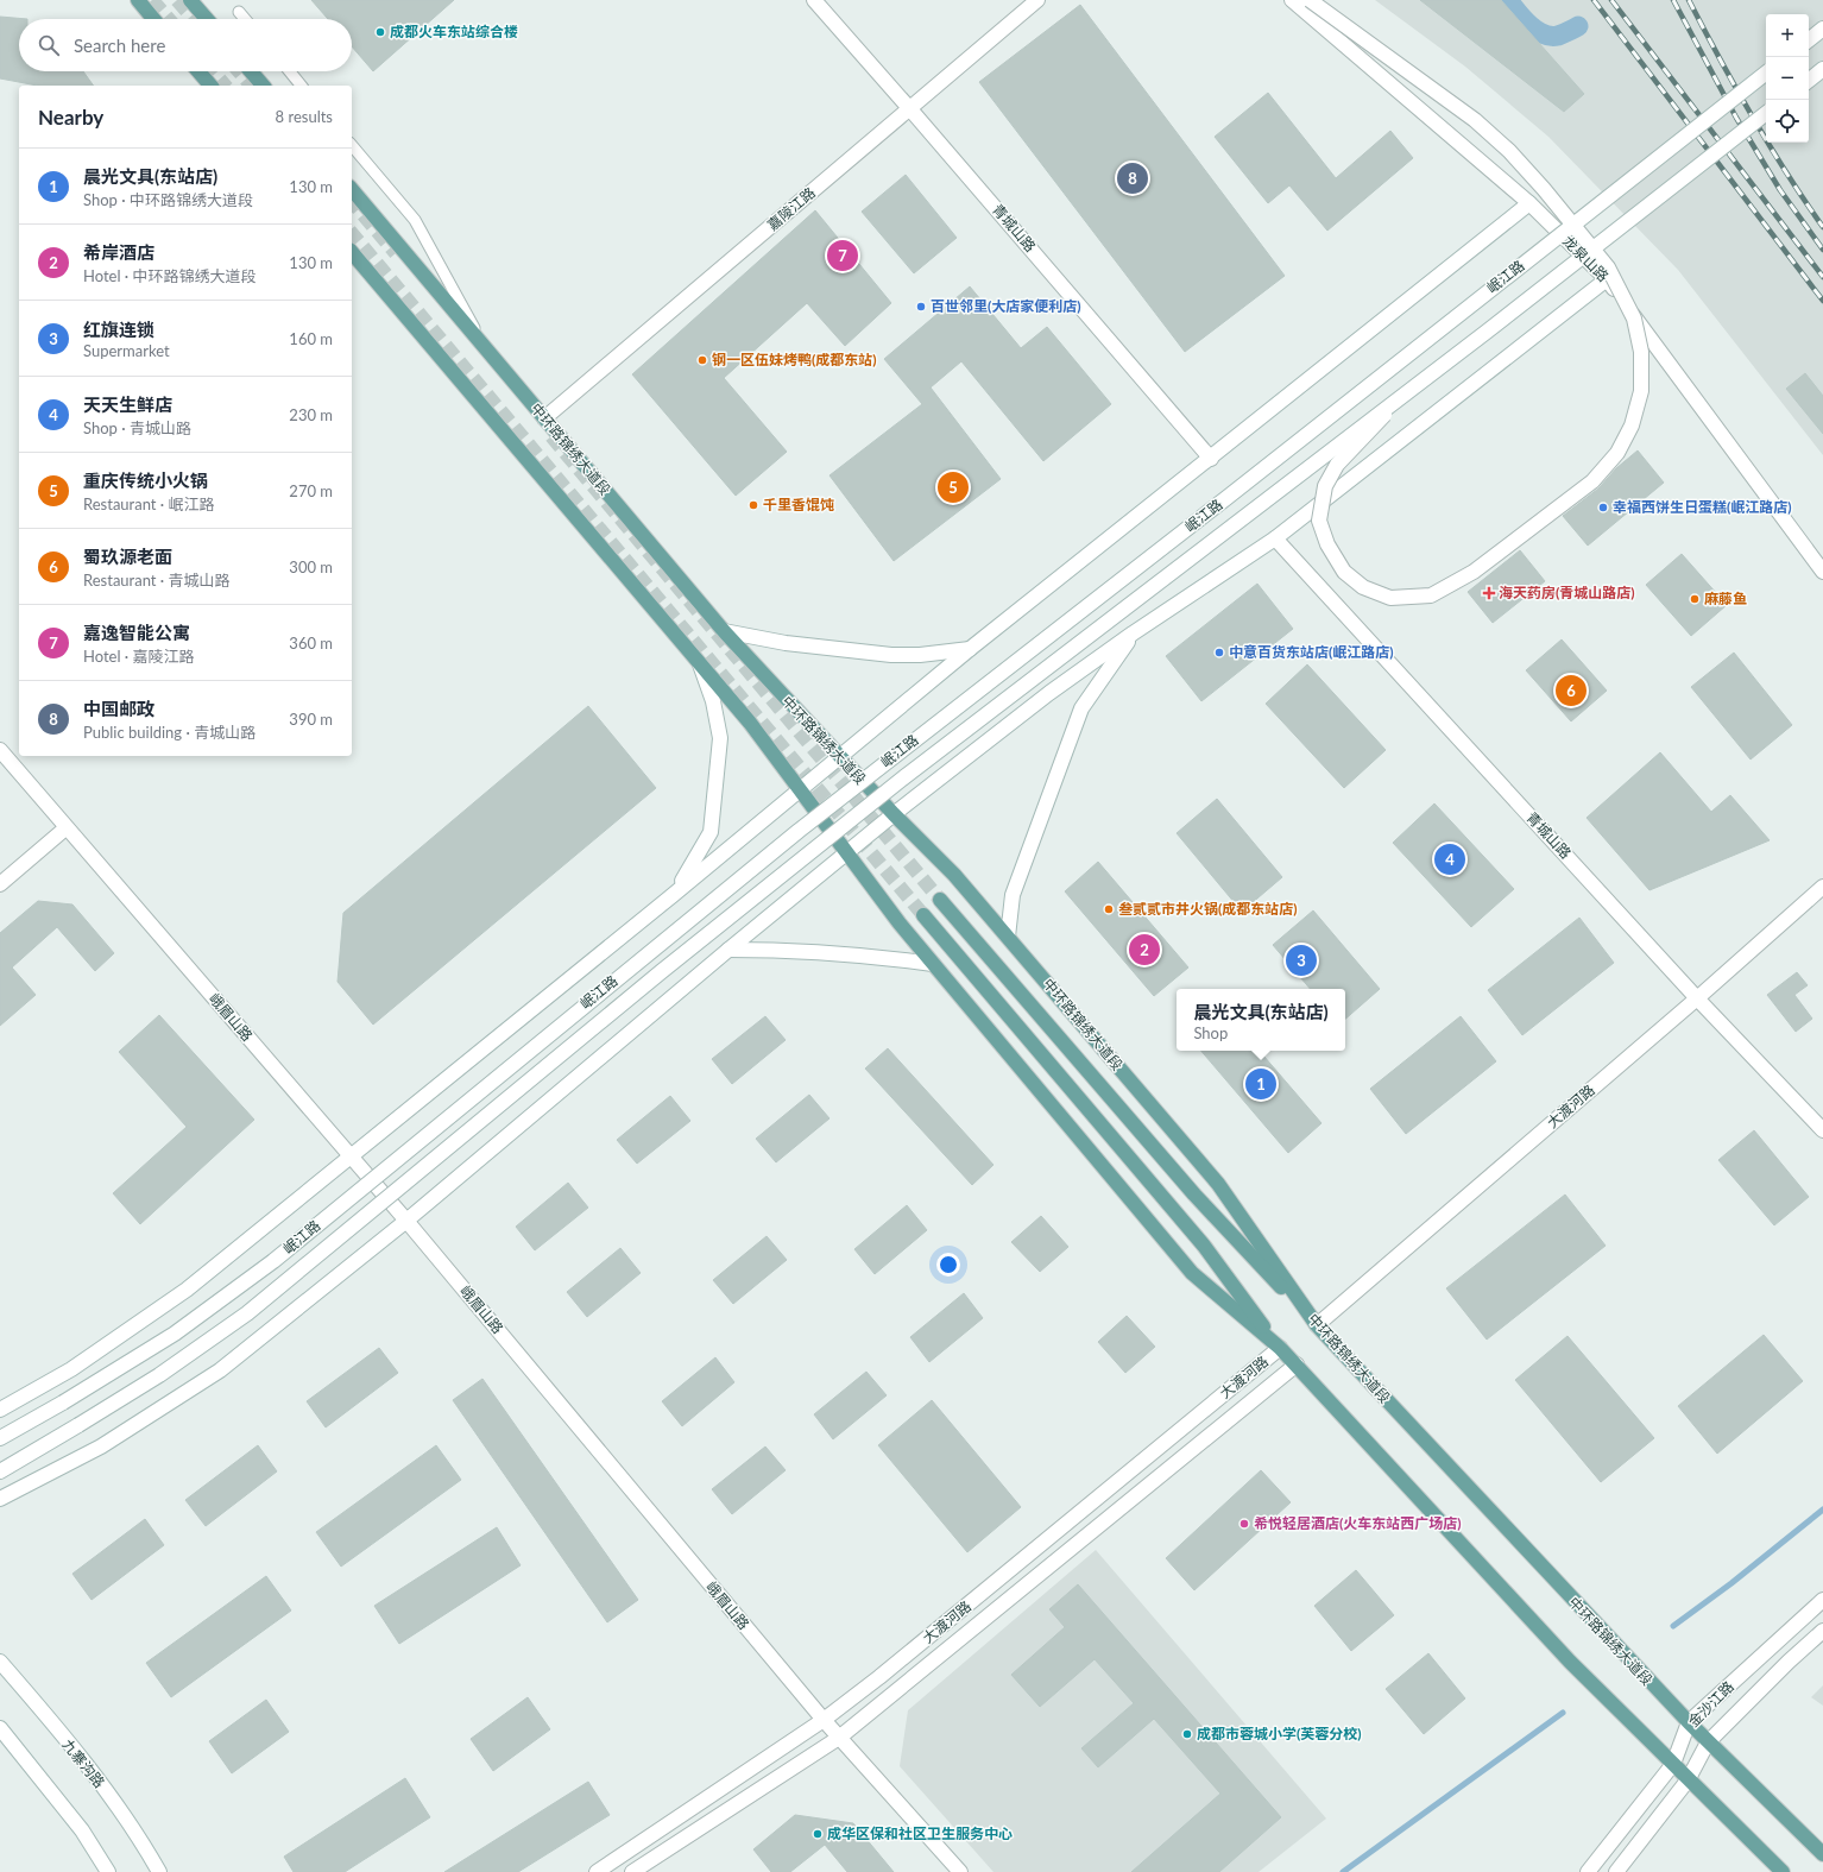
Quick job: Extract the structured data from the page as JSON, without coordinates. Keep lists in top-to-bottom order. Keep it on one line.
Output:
{"streets":{"main road":["嘉陵江路","青城山路","龙泉山路","岷江路","中环路锦绣大道段","峨眉山路","大渡河路","金沙江路","九寨沟路"]},"crossings":[["嘉陵江路","青城山路"],["嘉陵江路","中环路锦绣大道段"],["青城山路","岷江路"],["青城山路","大渡河路"],["龙泉山路","岷江路"],["岷江路","中环路锦绣大道段"],["岷江路","峨眉山路"],["中环路锦绣大道段","大渡河路"],["中环路锦绣大道段","金沙江路"],["峨眉山路","大渡河路"]],"places":{"other":["成都火车东站综合楼","百世邻里(大店家便利店)","钢一区伍妹烤鸭(成都东站)","千里香馄饨","幸福西饼生日蛋糕(岷江路店)","麻藤鱼","中意百货东站店(岷江路店)","叁贰贰市井火锅(成都东站店)","希悦轻居酒店(火车东站西广场店)","成都市蓉城小学(芙蓉分校)","成华区保和社区卫生服务中心"],"health":["海天药房(青城山路店)"]},"page":{"map_buttons":["+","−"],"search":"Search here","heading":["Nearby","8 results"],"list":[{"mark":"1","name":"晨光文具(东站店)","note":"Shop · 中环路锦绣大道段","value":"130 m"},{"mark":"2","name":"希岸酒店","note":"Hotel · 中环路锦绣大道段","value":"130 m"},{"mark":"3","name":"红旗连锁","note":"Supermarket","value":"160 m"},{"mark":"4","name":"天天生鲜店","note":"Shop · 青城山路","value":"230 m"},{"mark":"5","name":"重庆传统小火锅","note":"Restaurant · 岷江路","value":"270 m"},{"mark":"6","name":"蜀玖源老面","note":"Restaurant · 青城山路","value":"300 m"},{"mark":"7","name":"嘉逸智能公寓","note":"Hotel · 嘉陵江路","value":"360 m"},{"mark":"8","name":"中国邮政","note":"Public building · 青城山路","value":"390 m"}],"pins":["8","7","5","6","4","2","3","1"],"popup":["晨光文具(东站店)","Shop"]}}
